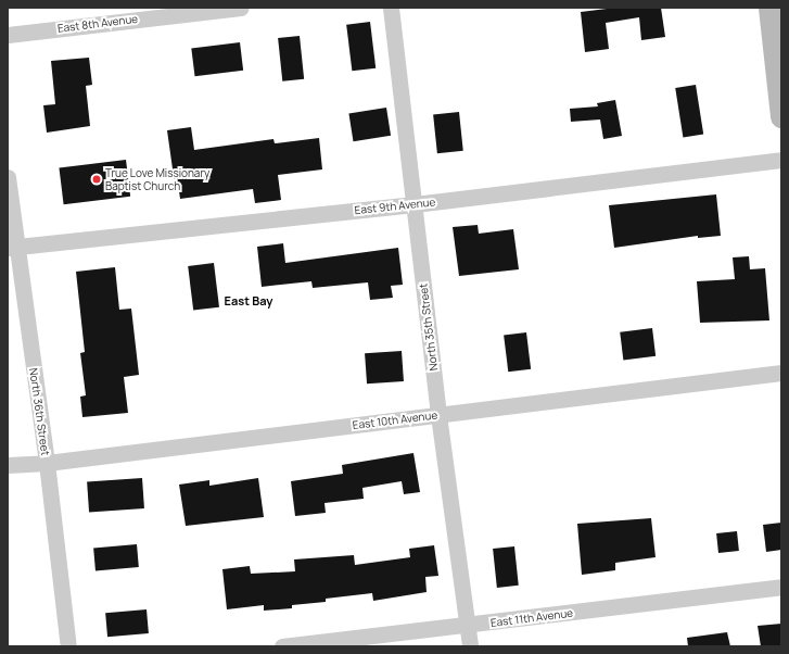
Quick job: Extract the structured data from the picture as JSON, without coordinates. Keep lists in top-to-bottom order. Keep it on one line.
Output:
{"streets":{"street":["East 8th Avenue","East 9th Avenue","North 35th Street","North 36th Street","East 10th Avenue","East 11th Avenue"]},"crossings":[["East 9th Avenue","North 35th Street"],["East 9th Avenue","North 36th Street"],["North 35th Street","East 10th Avenue"],["North 35th Street","East 11th Avenue"],["North 36th Street","East 10th Avenue"]],"districts":["East Bay"],"places":["True Love Missionary Baptist Church"]}
